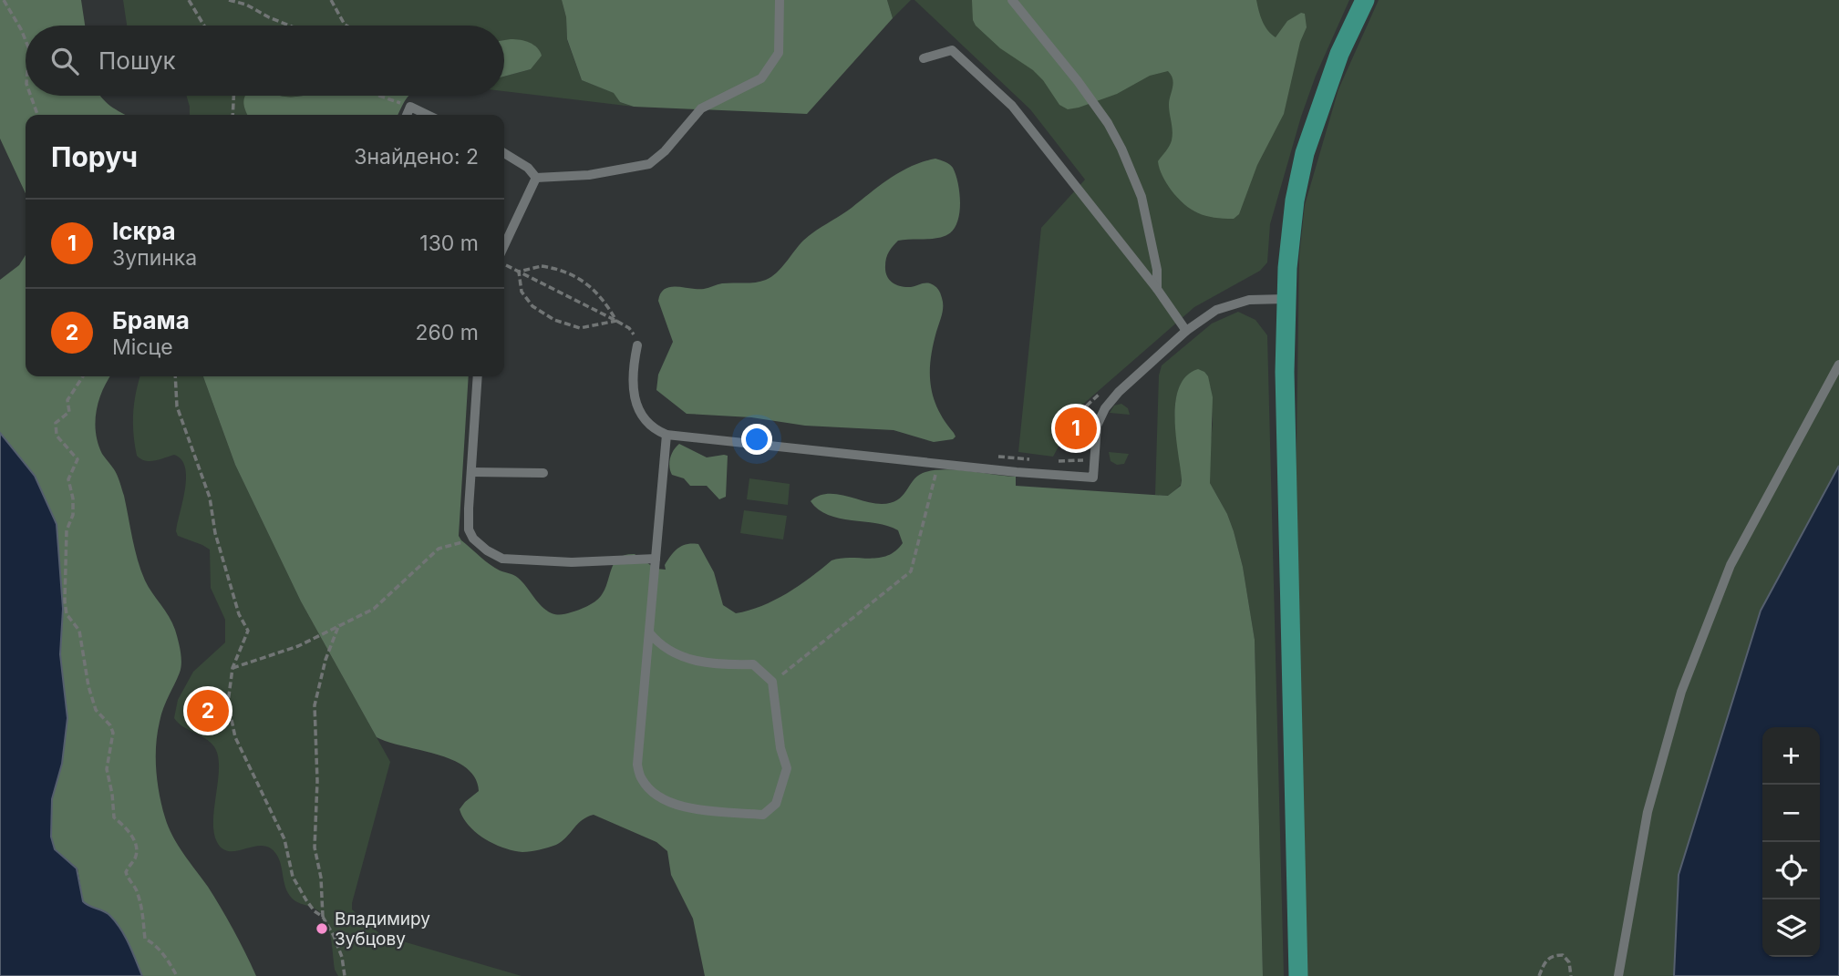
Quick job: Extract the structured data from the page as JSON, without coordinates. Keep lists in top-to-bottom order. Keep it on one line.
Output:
{"places":["Владимиру Зубцову"],"page":{"search":"Пошук","heading":["Поруч","Знайдено: 2"],"list":[{"mark":"1","name":"Іскра","note":"Зупинка","value":"130 m"},{"mark":"2","name":"Брама","note":"Місце","value":"260 m"}],"pins":["1","2"],"map_buttons":["+","−"]}}
